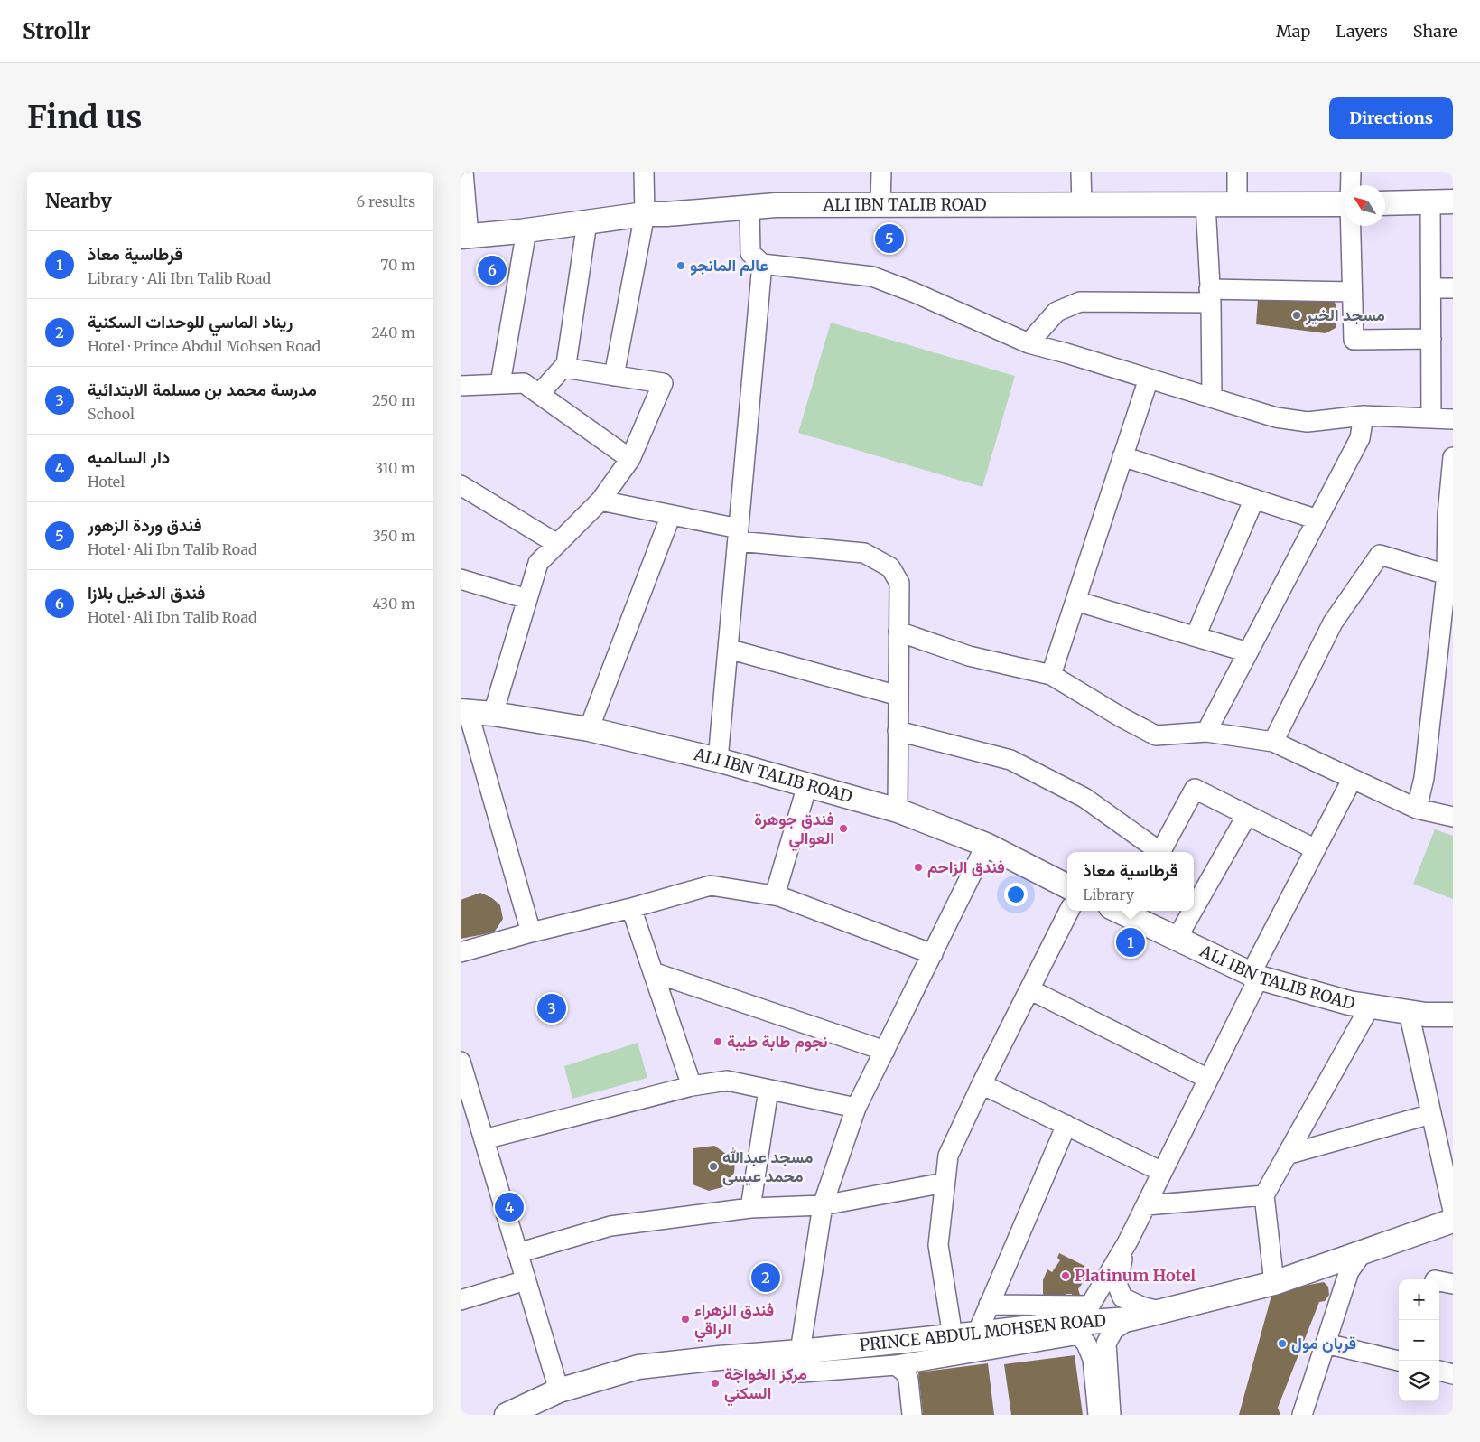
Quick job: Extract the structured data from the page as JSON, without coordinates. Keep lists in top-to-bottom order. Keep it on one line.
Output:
{"streets":{"main road":["ALI IBN TALIB ROAD","PRINCE ABDUL MOHSEN ROAD"]},"places":["عالم المانجو","مسجد الخير","فندق جوهرة العوالي","فندق الزاحم","نجوم طابة طيبة","مسجد عبدالله محمد عيسى","Platinum Hotel","فندق الزهراء الراقي","قربان مول","مركز الخواجة السكني"],"north":"top left","page":{"header":"Strollr","nav":["Map","Layers","Share"],"buttons":"Directions","title":"Find us","heading":["Nearby","6 results"],"pins":["5","6","1","3","4","2"],"list":[{"mark":"1","name":"قرطاسية معاذ","note":"Library · Ali Ibn Talib Road","value":"70 m"},{"mark":"2","name":"ريناد الماسي للوحدات السكنية","note":"Hotel · Prince Abdul Mohsen Road","value":"240 m"},{"mark":"3","name":"مدرسة محمد بن مسلمة الابتدائية","note":"School","value":"250 m"},{"mark":"4","name":"دار السالميه","note":"Hotel","value":"310 m"},{"mark":"5","name":"فندق وردة الزهور","note":"Hotel · Ali Ibn Talib Road","value":"350 m"},{"mark":"6","name":"فندق الدخيل بلازا","note":"Hotel · Ali Ibn Talib Road","value":"430 m"}],"popup":["قرطاسية معاذ","Library"],"map_buttons":["+","−"]}}
